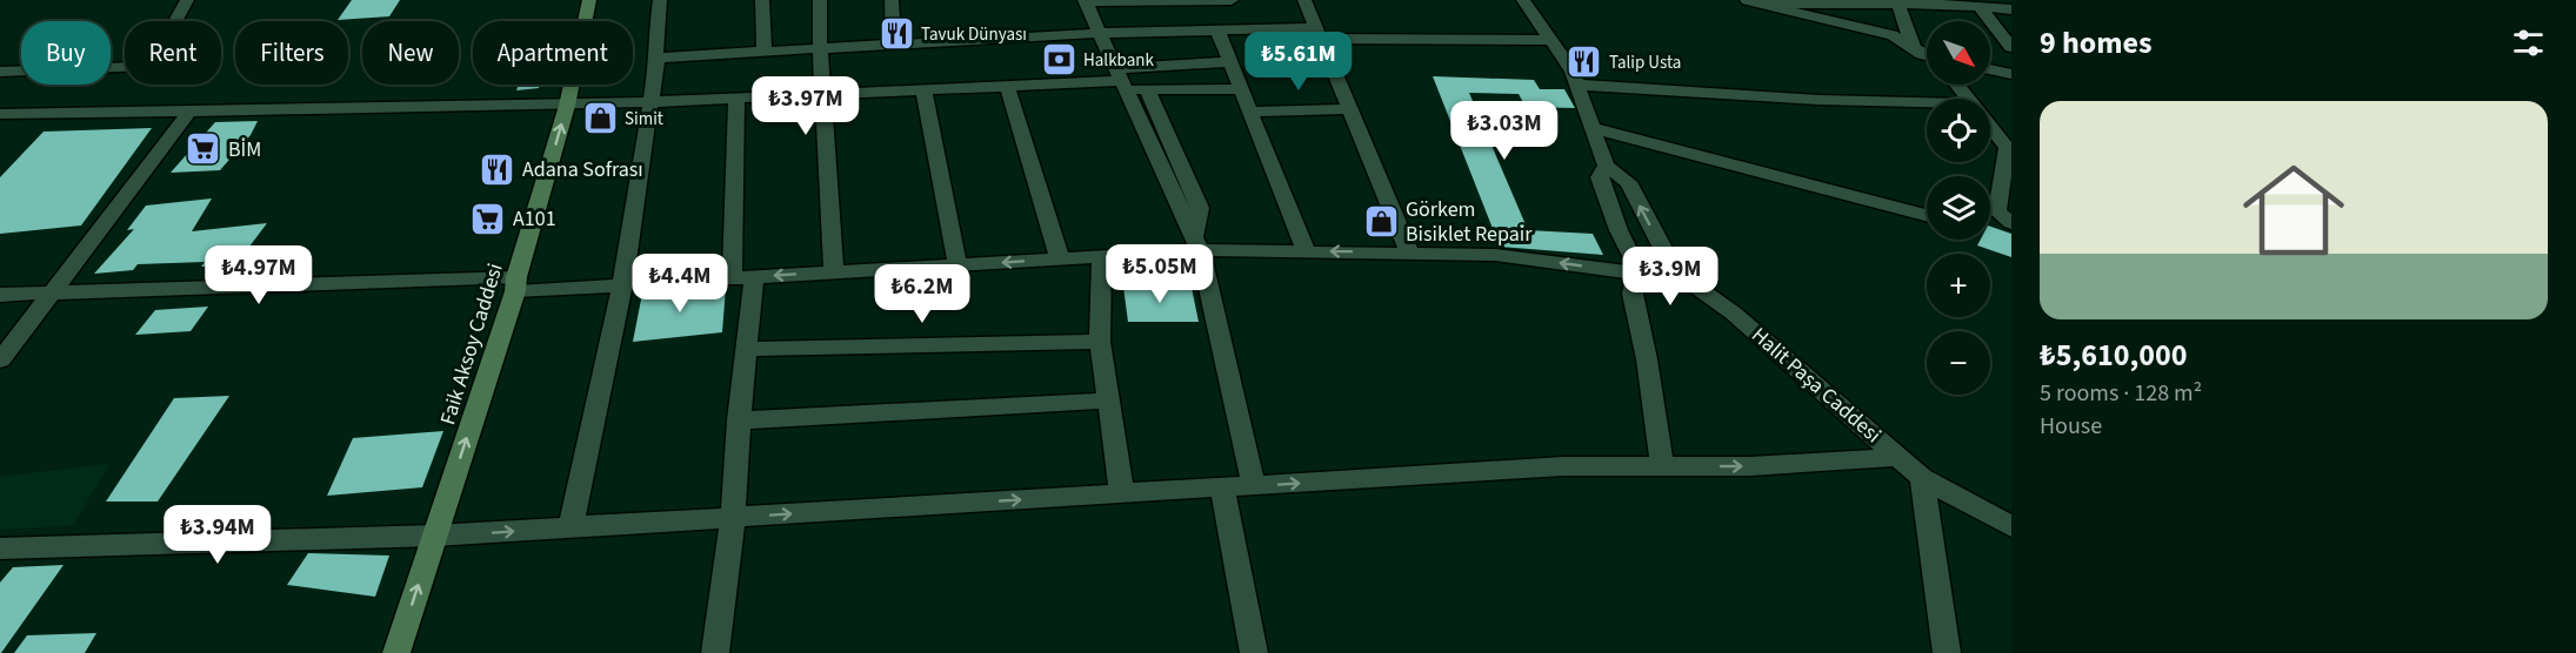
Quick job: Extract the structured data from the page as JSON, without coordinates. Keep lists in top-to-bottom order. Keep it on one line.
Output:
{"streets":{"main road":["Faik Aksoy Caddesi"],"street":["Halit Paşa Caddesi"]},"one_way":["Faik Aksoy Caddesi"],"places":{"restaurant":["Tavuk Dünyası","Talip Usta","Adana Sofrası"],"bank":["Halkbank"],"shop":["Simit","Görkem Bisiklet Repair"],"supermarket":["BİM","A101"]},"north":"bottom right","page":{"heading":"9 homes","map_buttons":["+","−"],"chip":["Buy","Rent","Filters","New","Apartment"],"price":["₺5.61M","₺3.97M","₺3.03M","₺5.05M","₺4.97M","₺3.9M","₺4.4M","₺6.2M","₺3.94M"],"list":[{"name":"₺5,610,000","note":"5 rooms · 128 m² · House"}]}}
